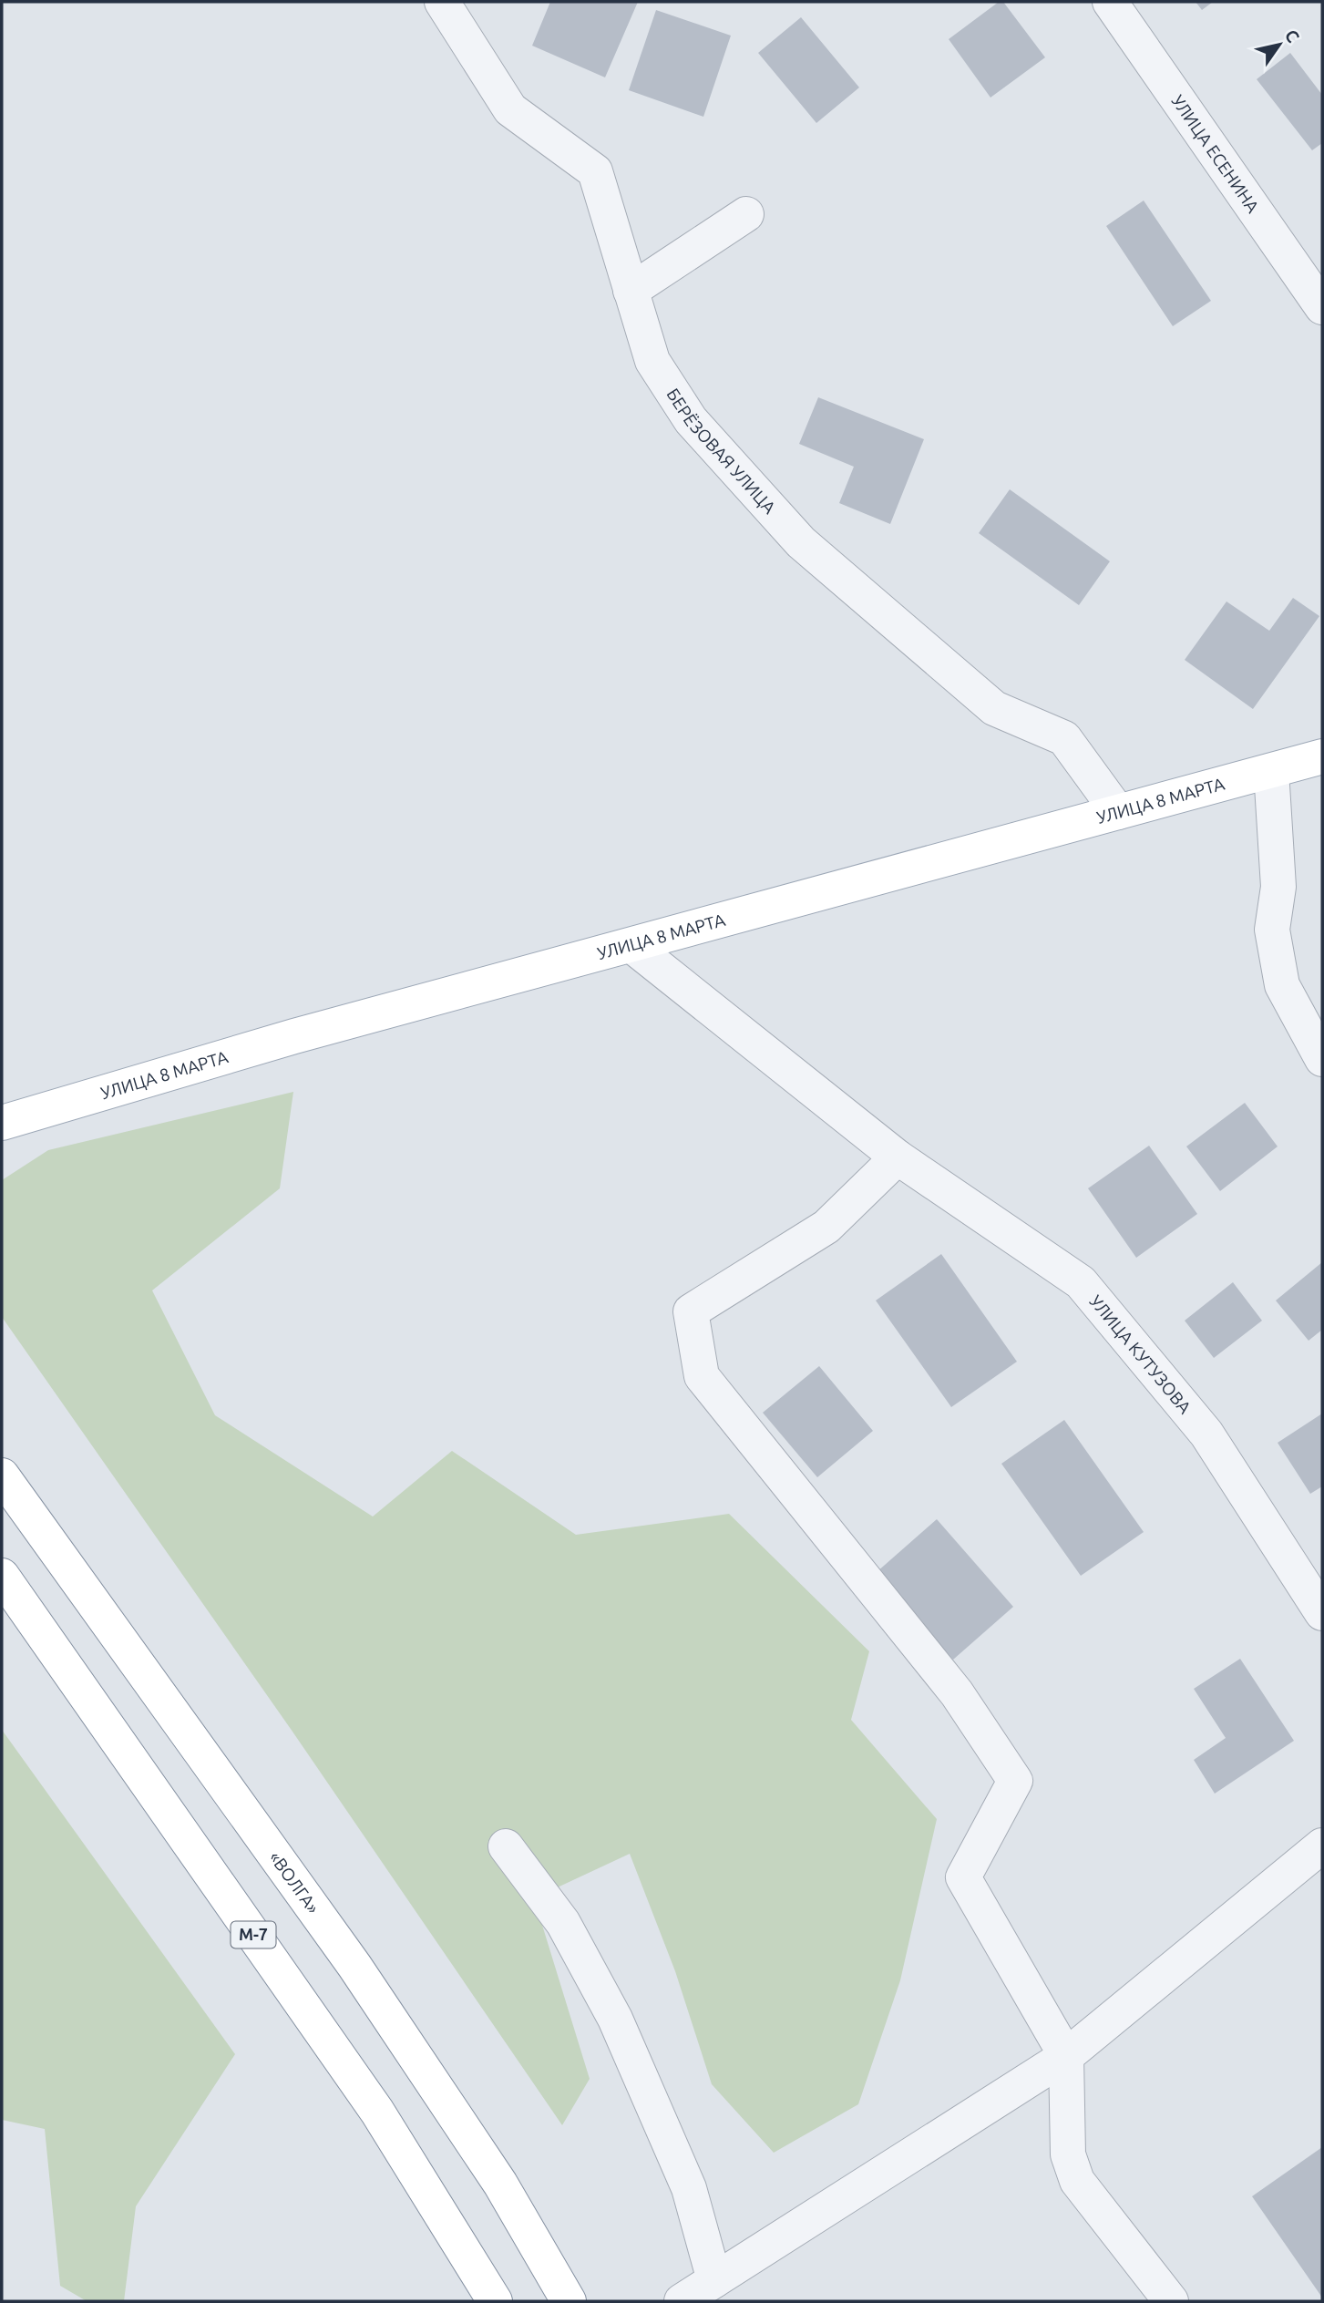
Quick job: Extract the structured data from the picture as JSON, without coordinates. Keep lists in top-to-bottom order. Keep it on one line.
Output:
{"streets":{"main road":["УЛИЦА 8 МАРТА","«ВОЛГА»","М-7"],"street":["УЛИЦА ЕСЕНИНА","БЕРЁЗОВАЯ УЛИЦА","УЛИЦА КУТУЗОВА"]},"crossings":[["БЕРЁЗОВАЯ УЛИЦА","УЛИЦА 8 МАРТА"],["УЛИЦА 8 МАРТА","УЛИЦА КУТУЗОВА"]],"north":"top right"}
